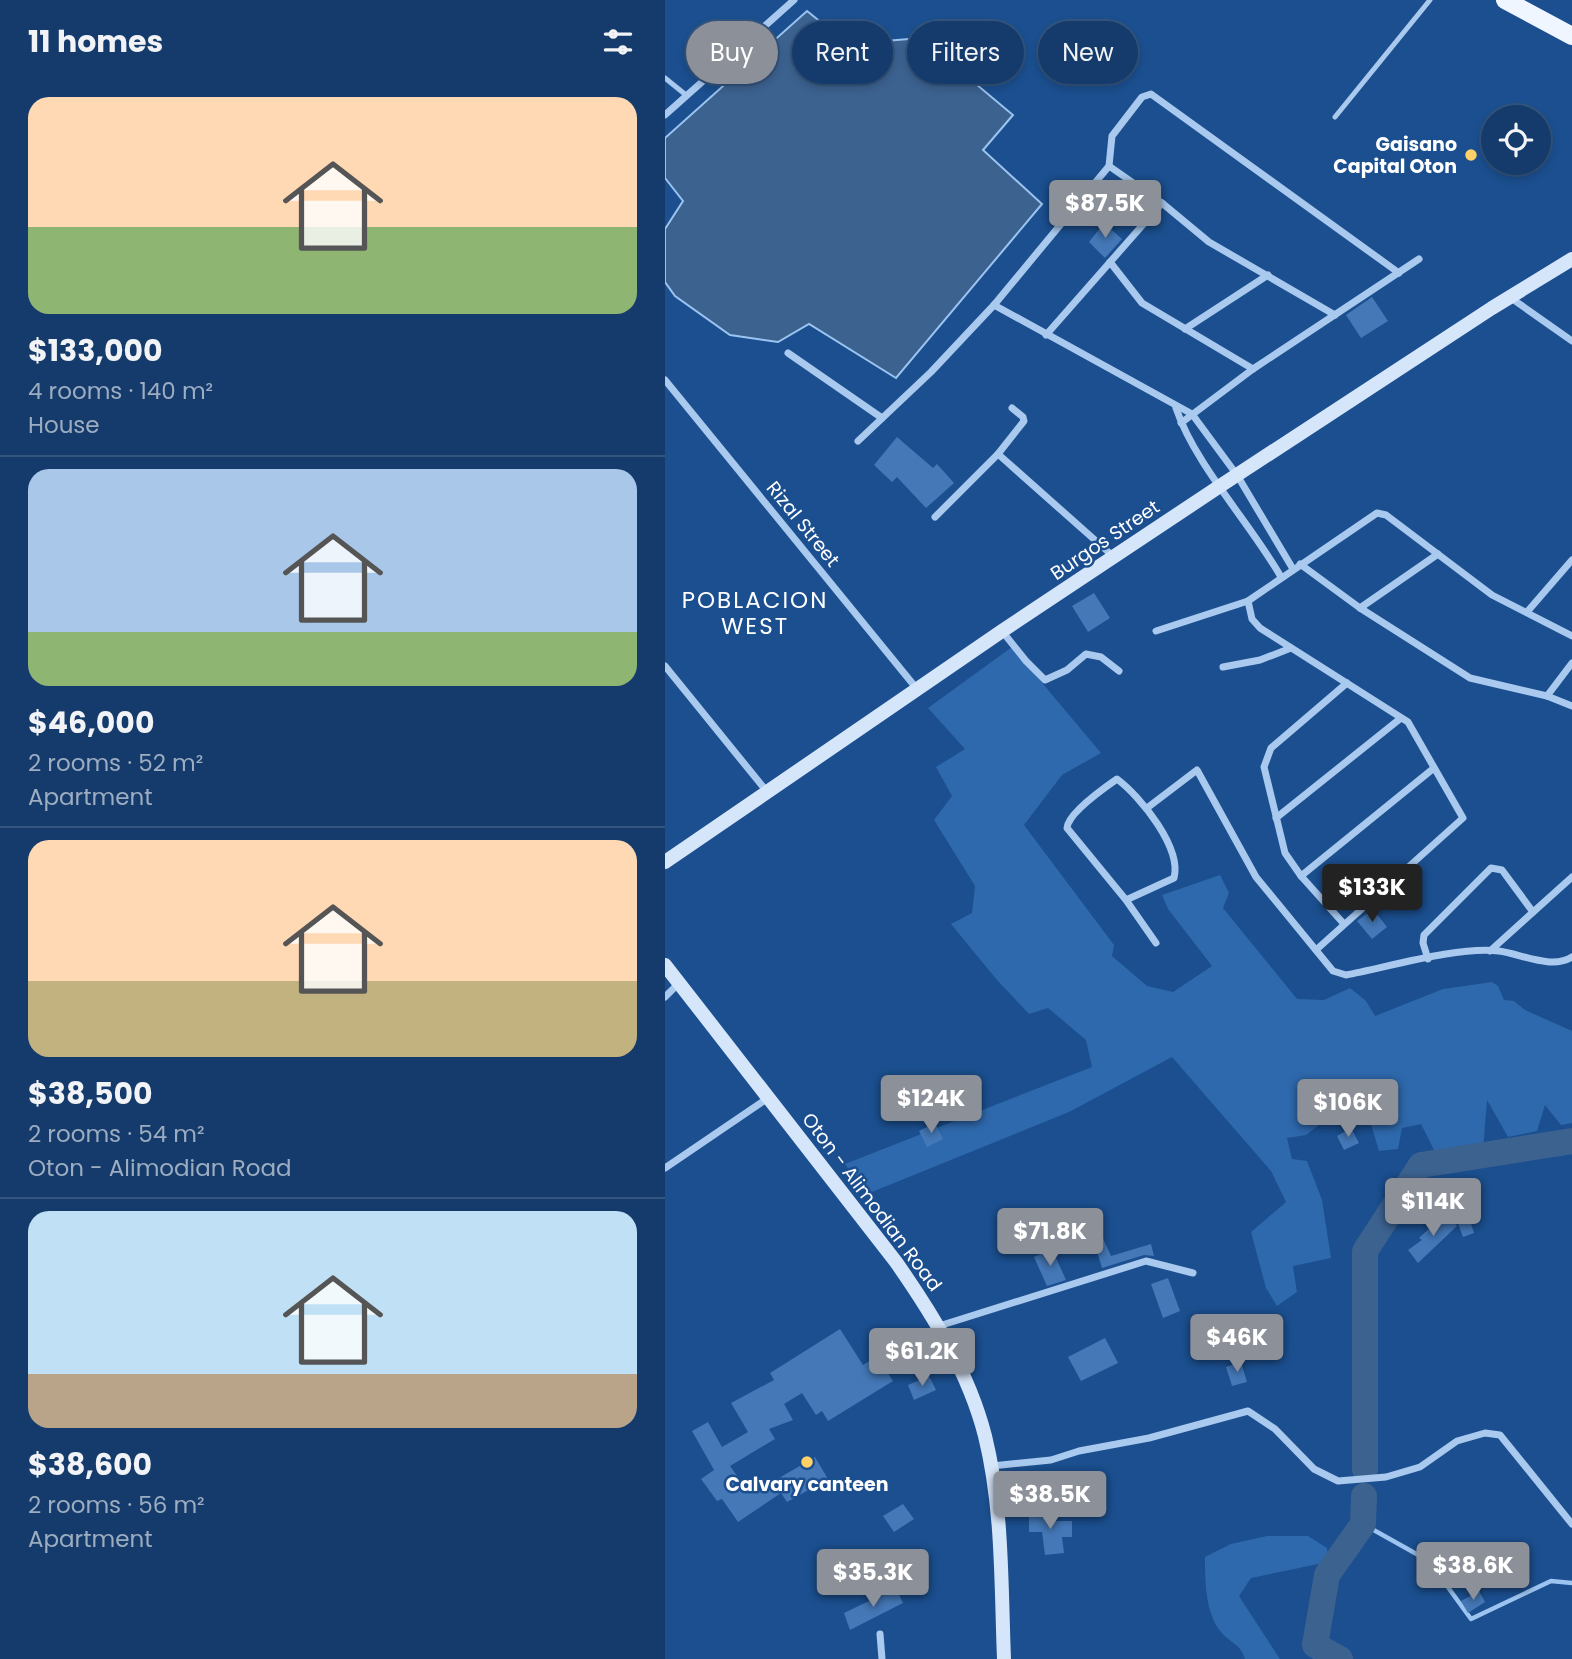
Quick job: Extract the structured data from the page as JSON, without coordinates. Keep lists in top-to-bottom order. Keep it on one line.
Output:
{"streets":{"street":["Rizal Street","Burgos Street","Oton - Alimodian Road"]},"crossings":[["Rizal Street","Burgos Street"]],"districts":["POBLACION WEST"],"places":["Gaisano Capital Oton","Calvary canteen"],"page":{"heading":"11 homes","chip":["Buy","Rent","Filters","New"],"list":[{"name":"$133,000","note":"4 rooms · 140 m² · House"},{"name":"$46,000","note":"2 rooms · 52 m² · Apartment"},{"name":"$38,500","note":"2 rooms · 54 m² · Oton - Alimodian Road"},{"name":"$38,600","note":"2 rooms · 56 m² · Apartment"}],"price":["$87.5K","$133K","$124K","$106K","$114K","$71.8K","$46K","$61.2K","$38.5K","$38.6K","$35.3K"]}}
